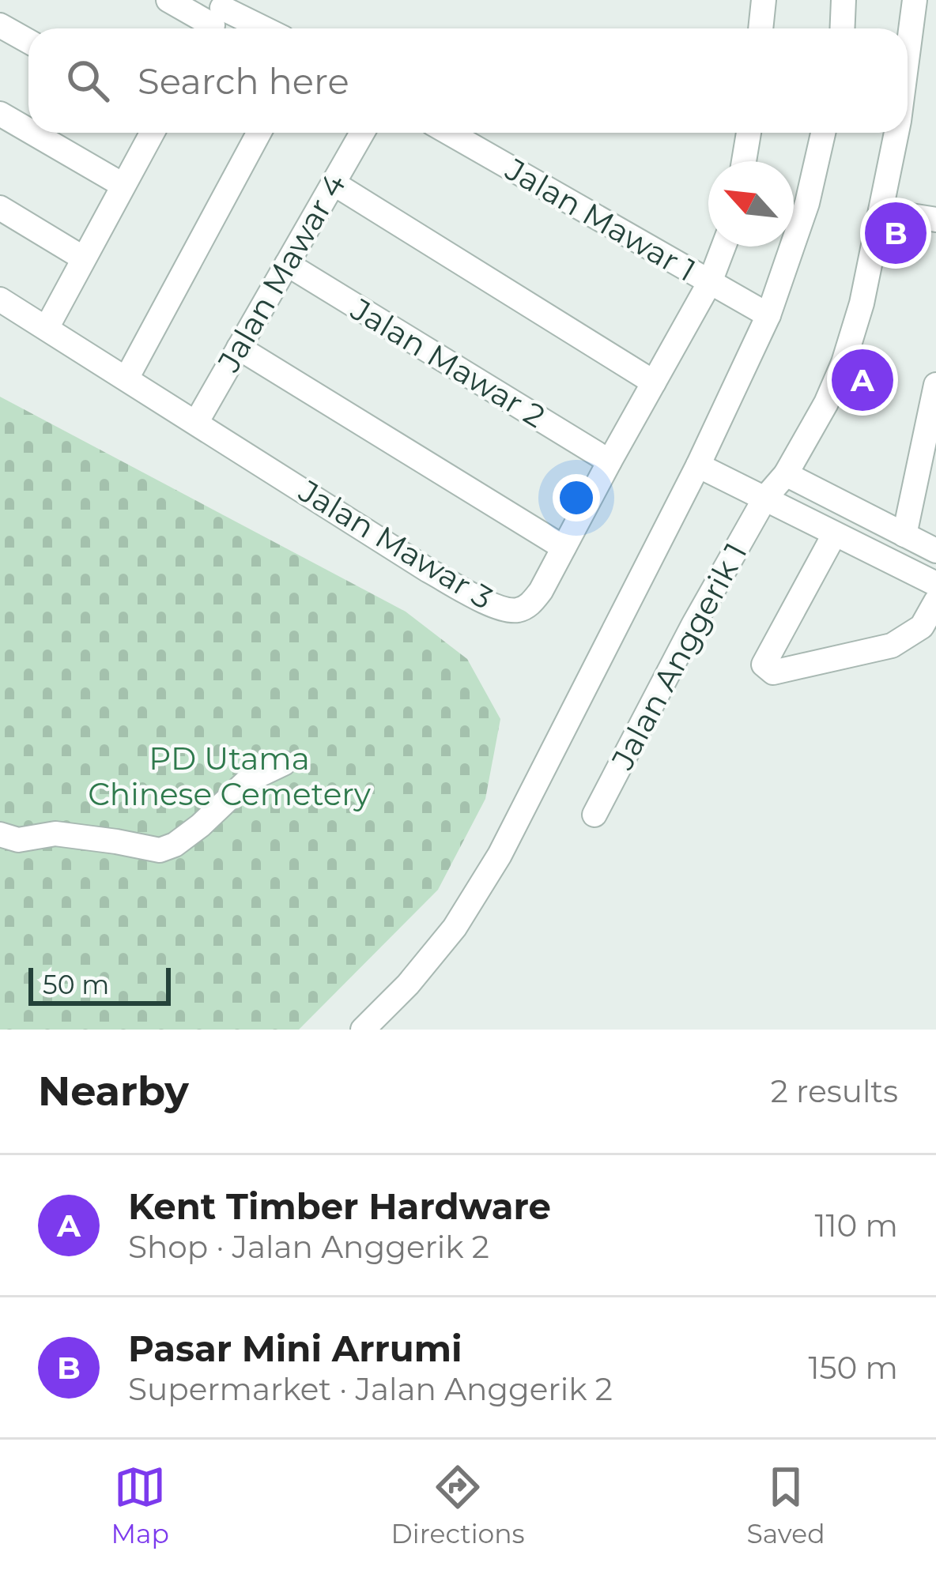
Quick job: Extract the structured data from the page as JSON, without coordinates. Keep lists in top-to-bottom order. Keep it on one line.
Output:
{"streets":{"street":["Jalan Mawar 1","Jalan Mawar 4","Jalan Mawar 2","Jalan Mawar 3","Jalan Anggerik 1"]},"crossings":[["Jalan Mawar 1","Jalan Mawar 3"],["Jalan Mawar 4","Jalan Mawar 2"],["Jalan Mawar 4","Jalan Mawar 3"],["Jalan Mawar 2","Jalan Mawar 3"]],"parks":["PD Utama Chinese Cemetery"],"scale_bar":"50 m","north":"top left","page":{"search":"Search here","pins":["B","A"],"scale":"50 m","heading":["Nearby","2 results"],"list":[{"mark":"A","name":"Kent Timber Hardware","note":"Shop · Jalan Anggerik 2","value":"110 m"},{"mark":"B","name":"Pasar Mini Arrumi","note":"Supermarket · Jalan Anggerik 2","value":"150 m"}],"nav":["Map","Directions","Saved"]}}
